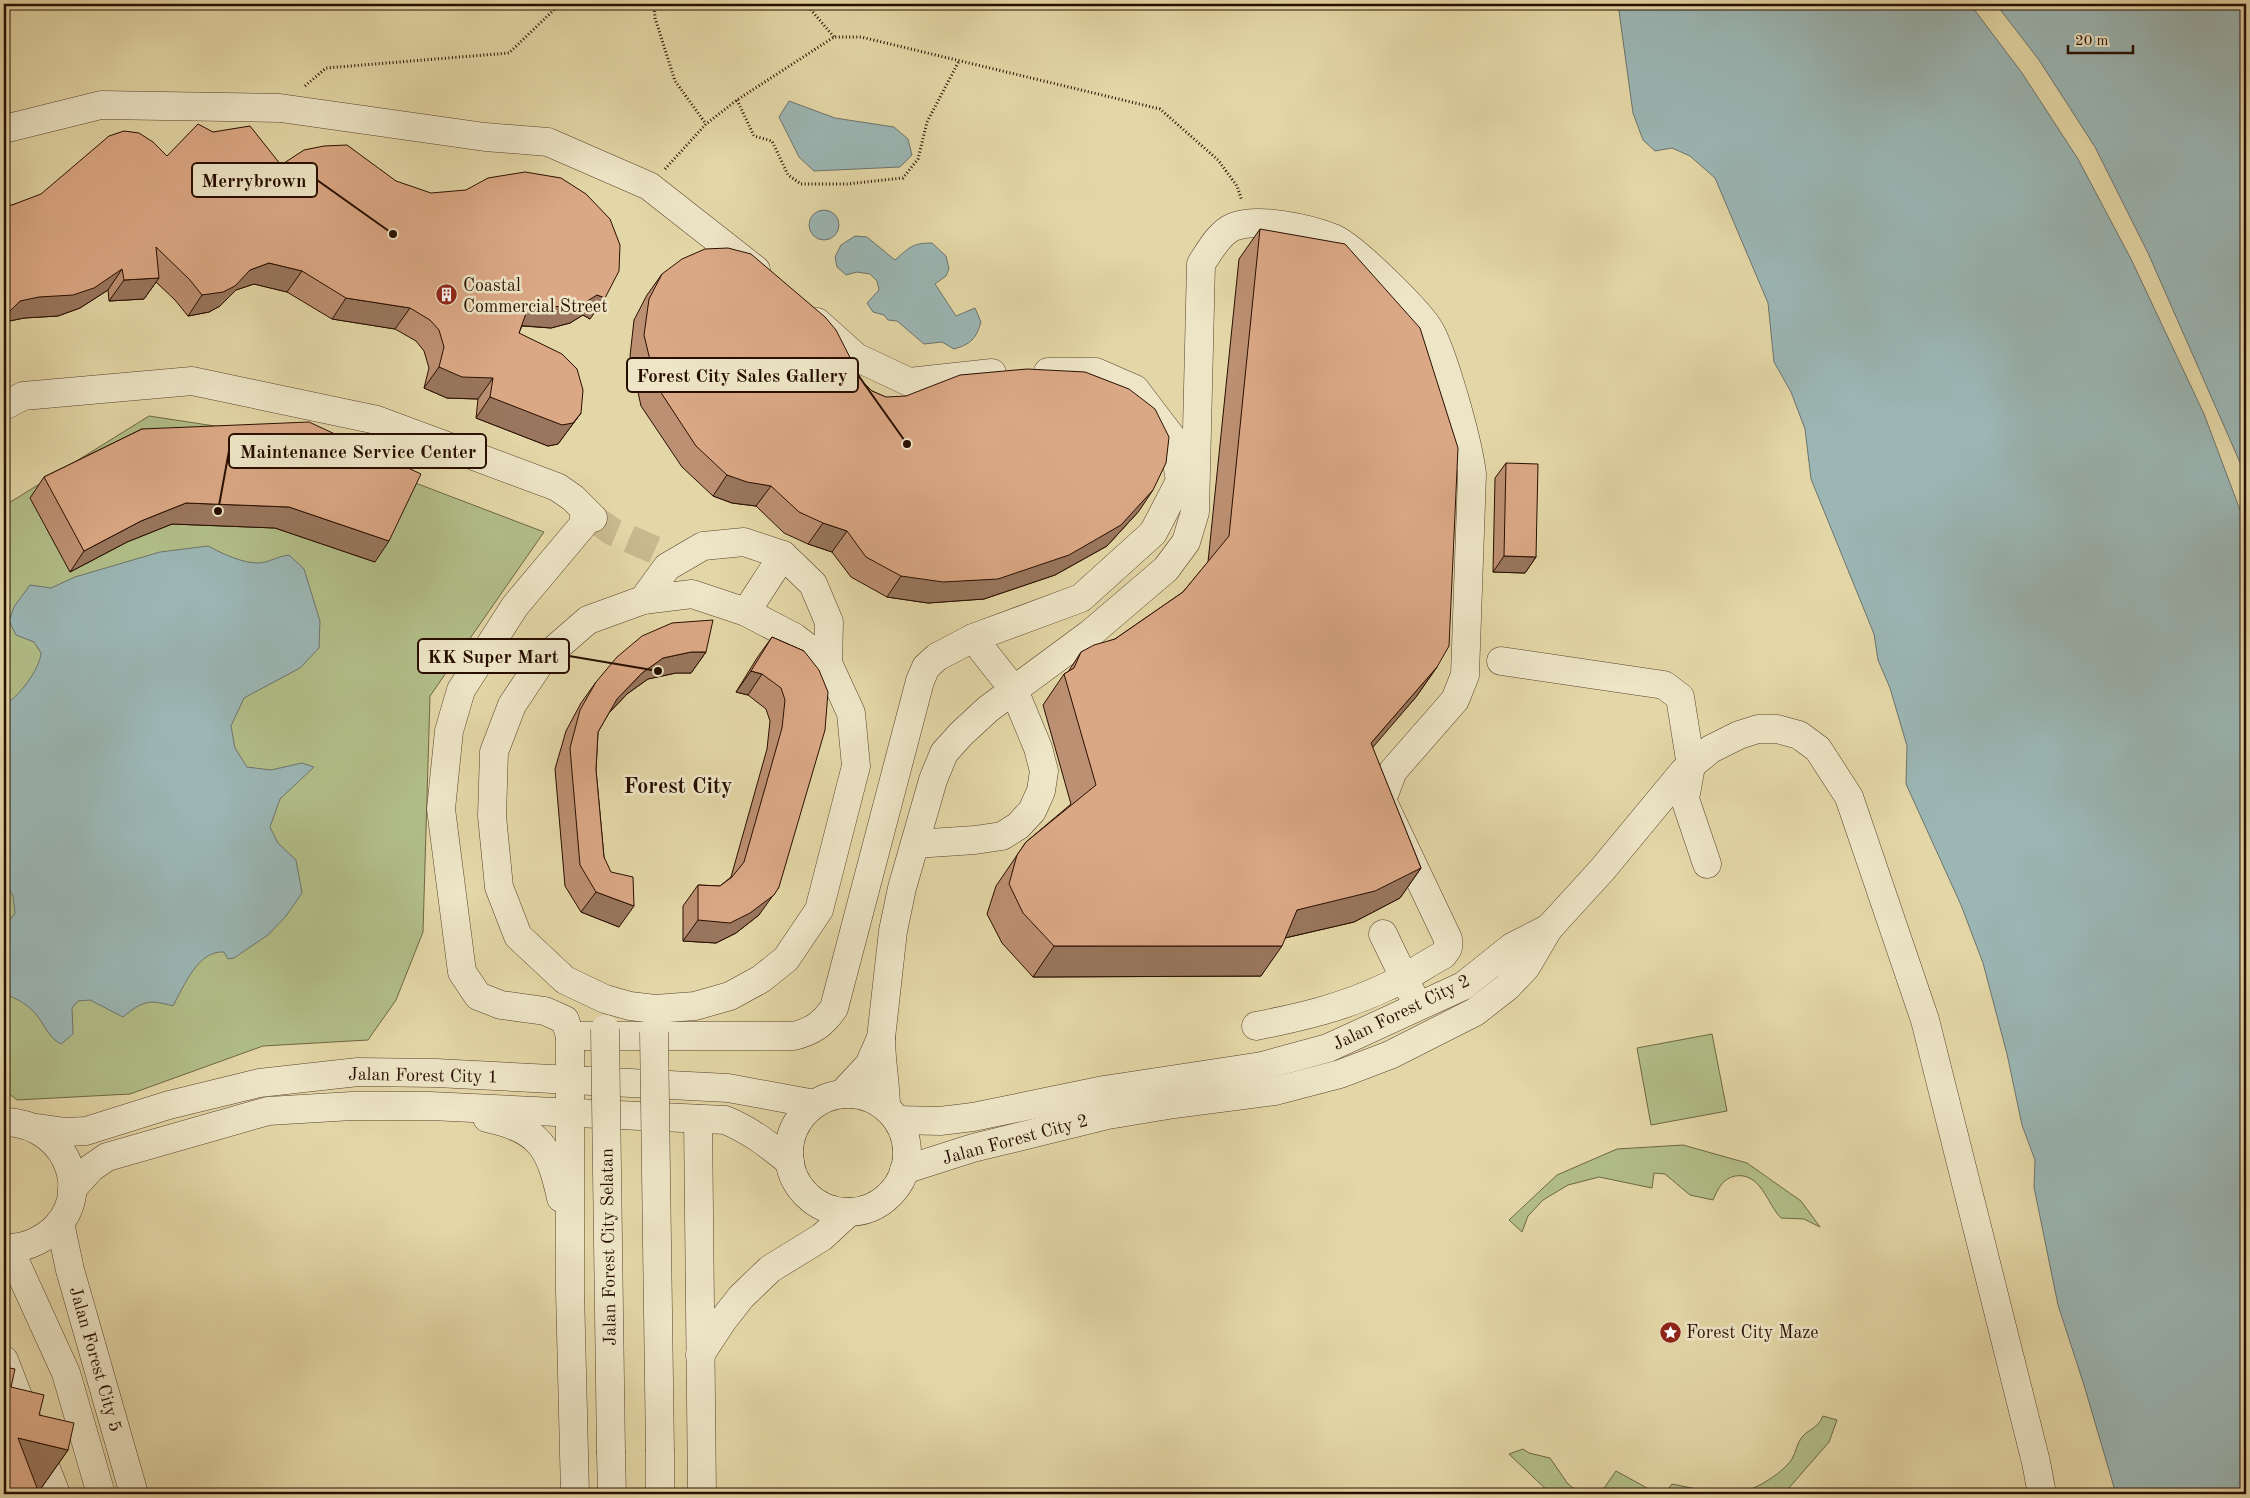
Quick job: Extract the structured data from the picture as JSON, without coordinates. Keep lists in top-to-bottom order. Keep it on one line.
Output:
{"streets":{"street":["Jalan Forest City 2","Jalan Forest City 1","Jalan Forest City Selatan","Jalan Forest City 5"]},"crossings":[["Jalan Forest City 2","Jalan Forest City 1"]],"districts":["Forest City"],"places":{"other":["Merrybrown","Forest City Sales Gallery","Maintenance Service Center","KK Super Mart"],"building":["Coastal Commercial Street"],"place":["Forest City Maze"]},"scale_bar":"20 m"}
